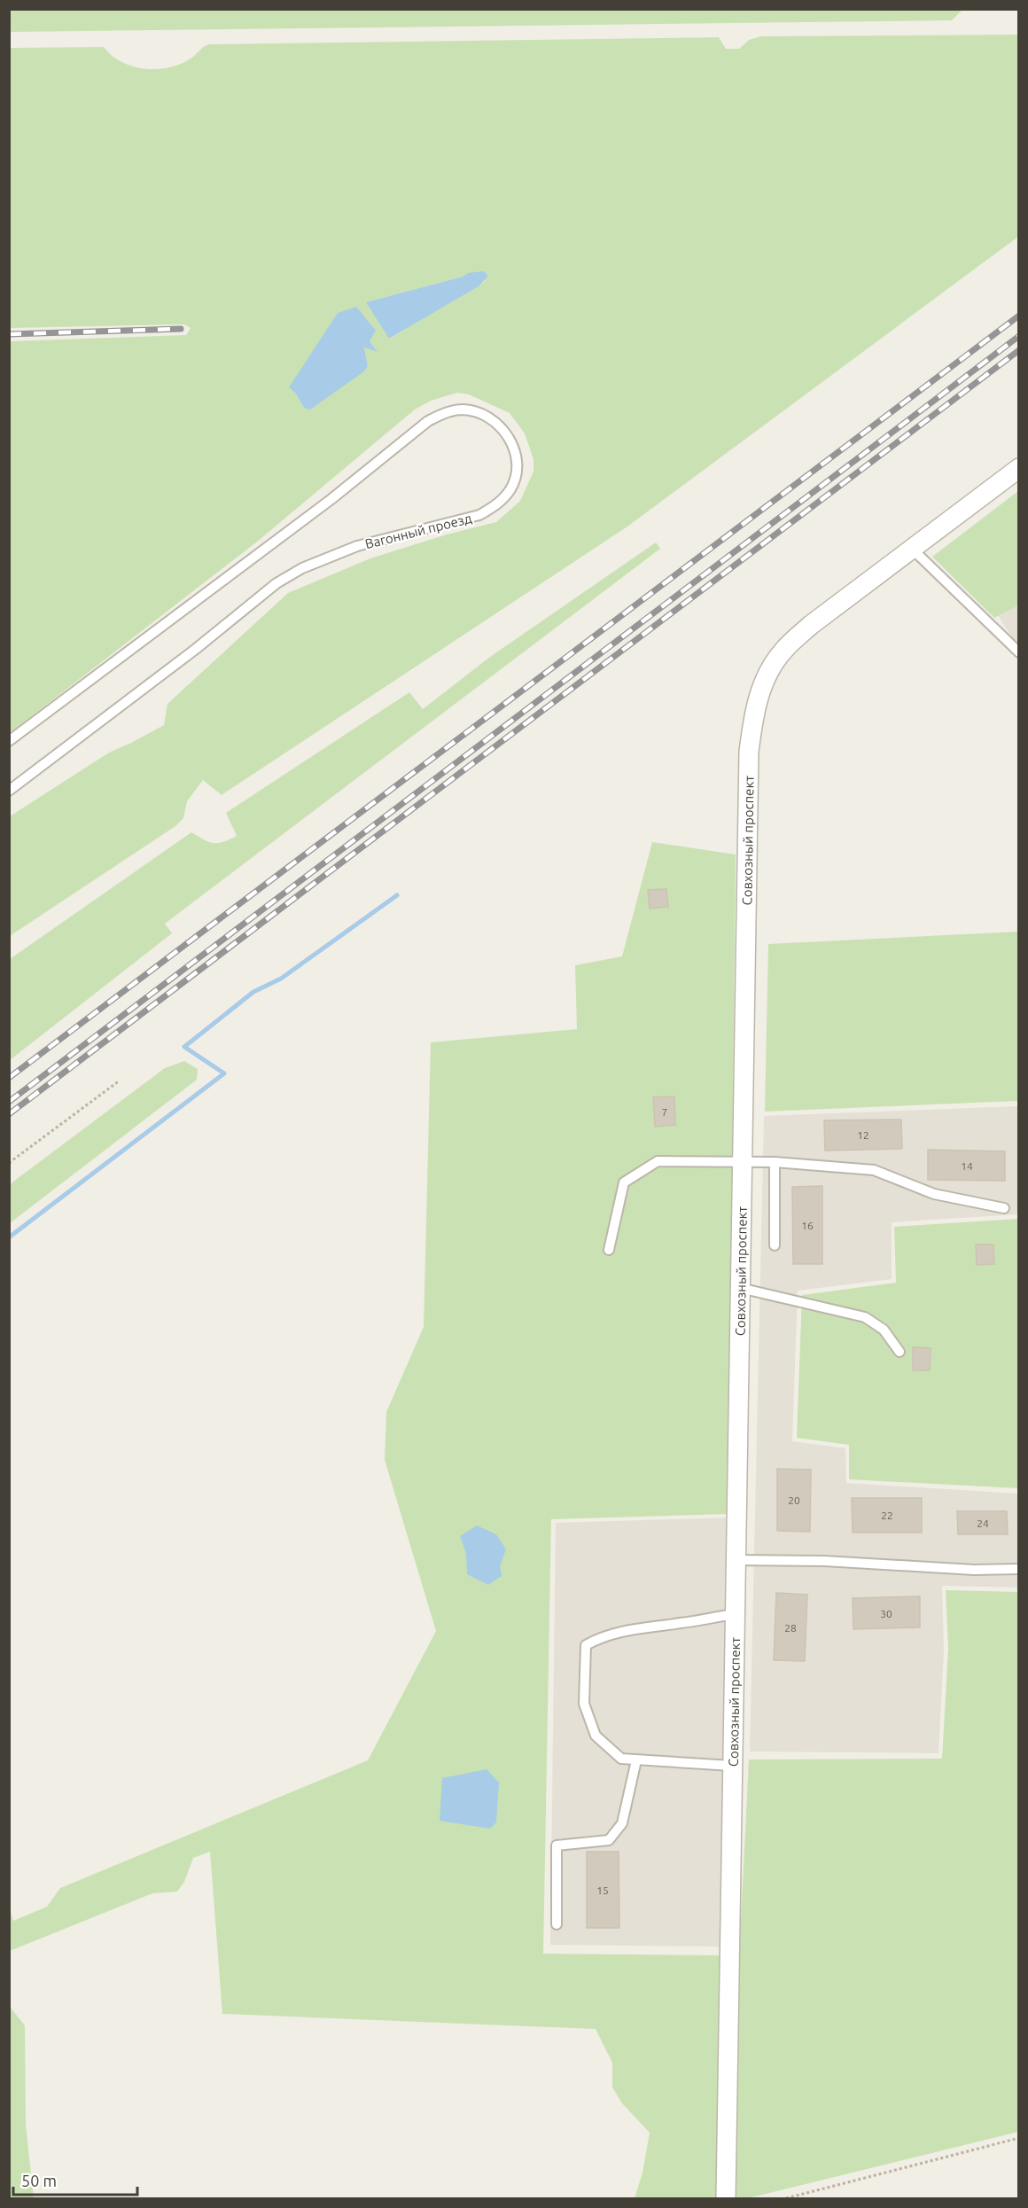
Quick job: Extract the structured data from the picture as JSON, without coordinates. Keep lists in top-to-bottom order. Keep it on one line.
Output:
{"streets":{"street":["Совхозный проспект"],"lane":["Вагонный проезд"]},"house_numbers":["7","12","14","16","20","22","24","30","28","15"],"scale_bar":"50 m"}
